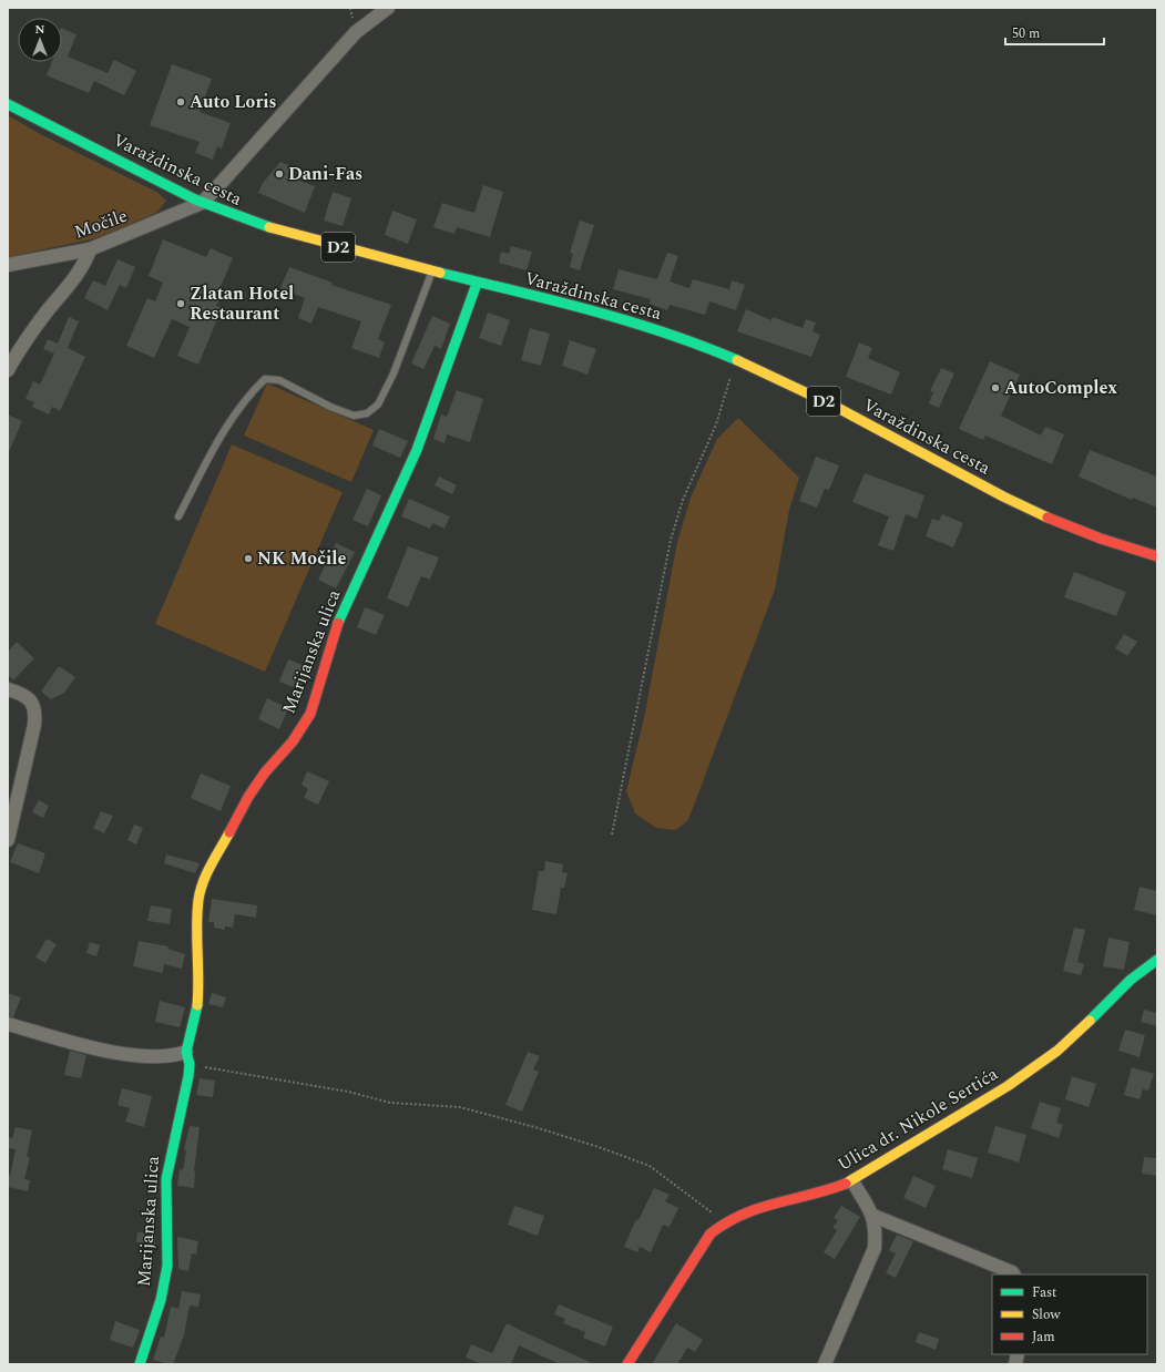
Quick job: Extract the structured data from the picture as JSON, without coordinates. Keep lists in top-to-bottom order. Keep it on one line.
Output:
{"streets":{"street":["Varaždinska cesta","Močile","D2","Marijanska ulica","Ulica dr. Nikole Sertića"]},"crossings":[["Varaždinska cesta","Močile"],["Varaždinska cesta","Marijanska ulica"]],"places":["Auto Loris","Dani-Fas","Zlatan Hotel Restaurant","AutoComplex","NK Močile"],"legend":["Fast","Slow","Jam"],"scale_bar":"50 m","north":"top"}
